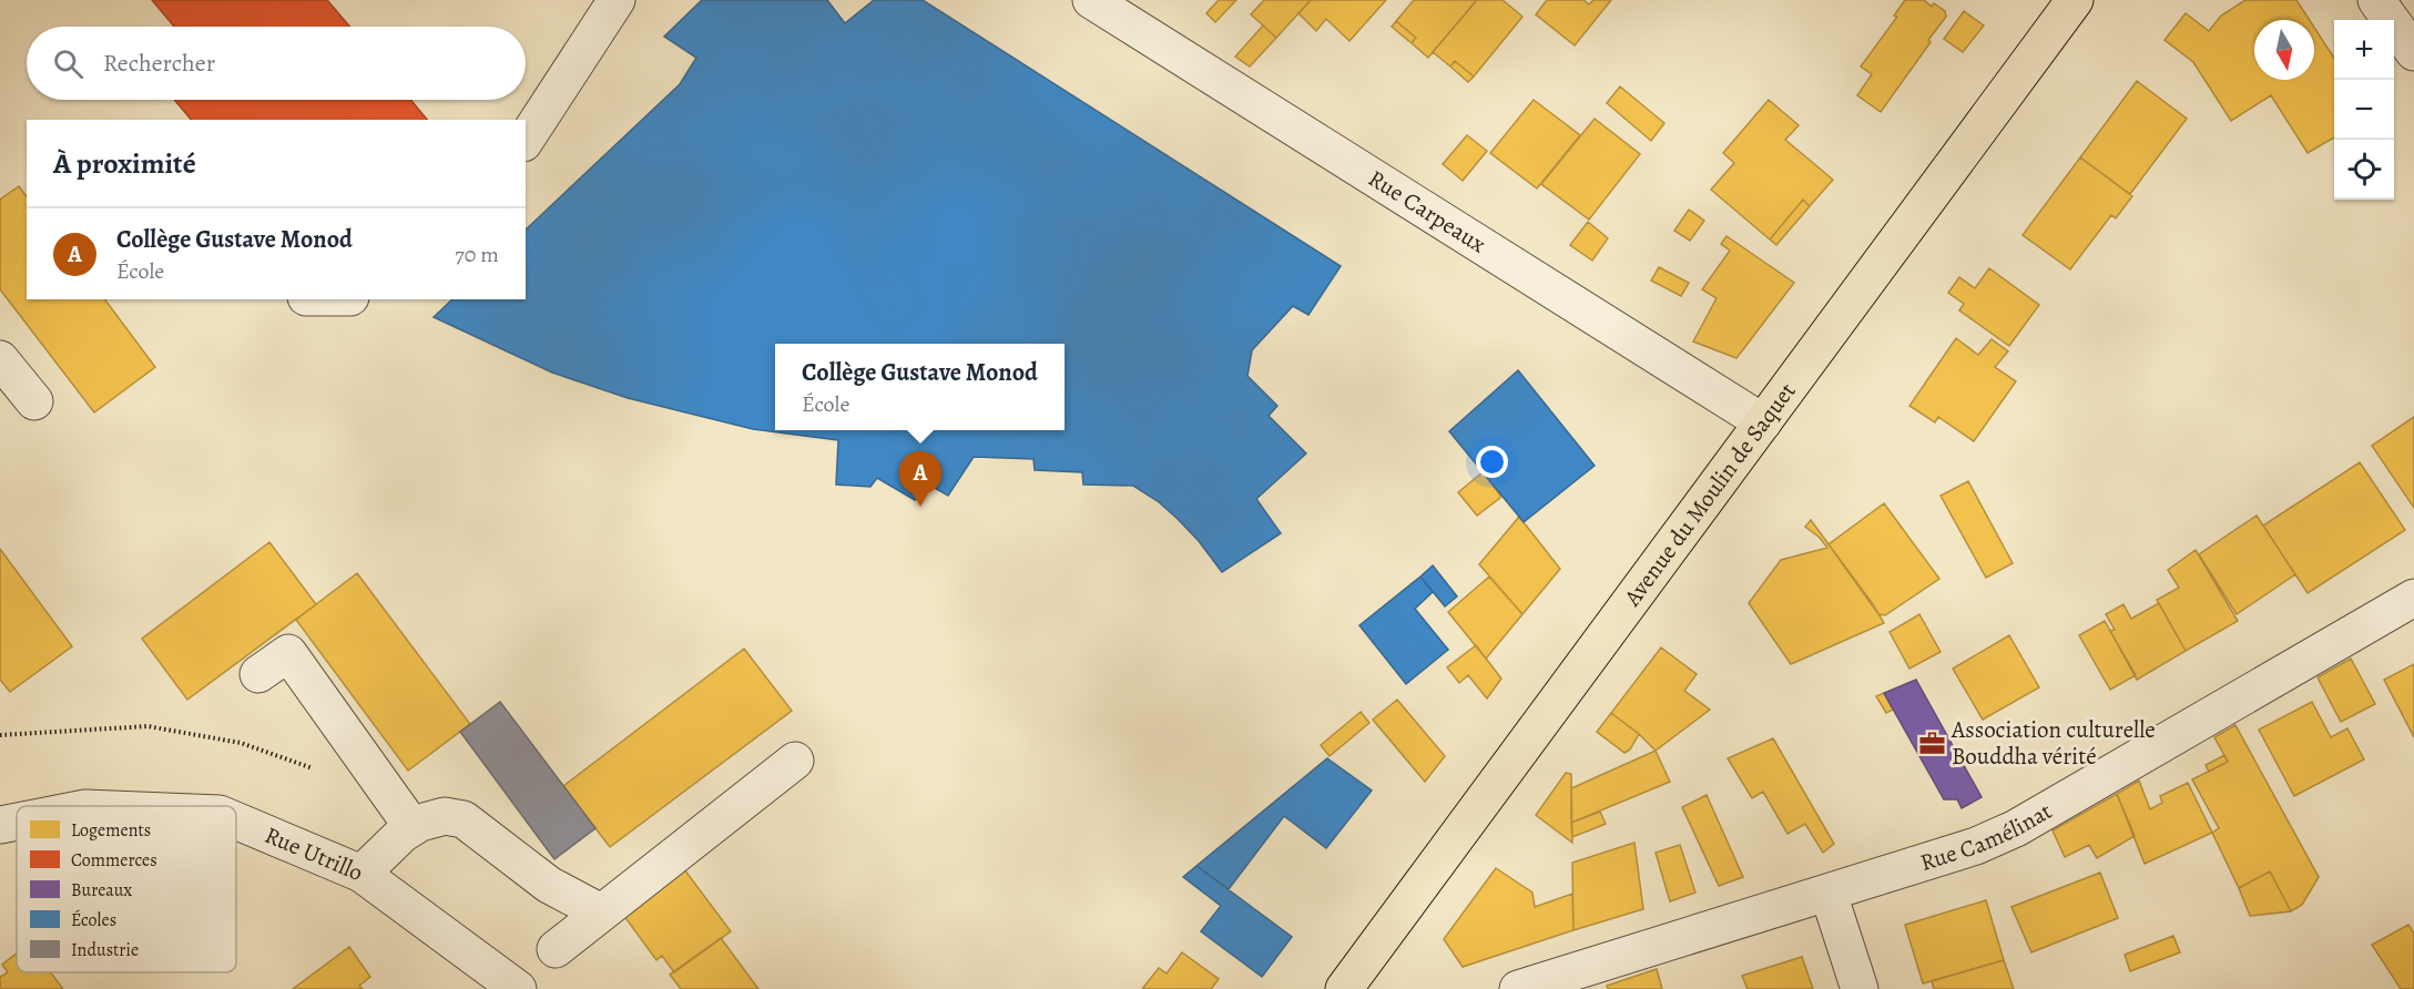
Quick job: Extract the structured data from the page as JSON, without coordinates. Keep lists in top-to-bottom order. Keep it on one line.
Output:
{"streets":{"main road":["Avenue du Moulin de Saquet"],"street":["Rue Carpeaux","Rue Camélinat","Rue Utrillo"]},"crossings":[["Rue Carpeaux","Avenue du Moulin de Saquet"]],"places":{"office":["Association culturelle Bouddha vérité"]},"legend":["Logements","Commerces","Bureaux","Écoles","Industrie"],"north":"bottom","page":{"map_buttons":["+","−"],"search":"Rechercher","heading":"À proximité","list":[{"mark":"A","name":"Collège Gustave Monod","note":"École","value":"70 m"}],"popup":["Collège Gustave Monod","École"],"pins":"A"}}
